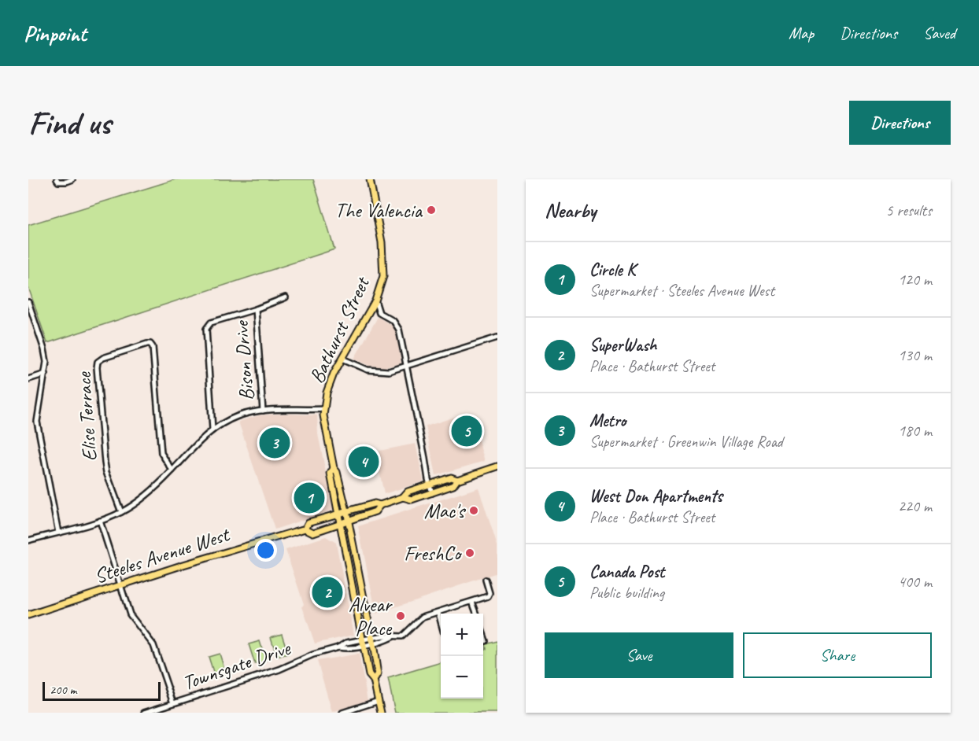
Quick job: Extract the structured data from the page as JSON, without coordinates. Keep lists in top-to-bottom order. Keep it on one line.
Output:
{"streets":{"main road":["Bathurst Street","Steeles Avenue West"],"street":["Bison Drive","Elise Terrace","Townsgate Drive"]},"crossings":[["Bathurst Street","Steeles Avenue West"],["Bathurst Street","Townsgate Drive"]],"places":["The Valencia","Mac's","FreshCo","Alvear Place"],"scale_bar":"200 m","page":{"header":"Pinpoint","nav":["Map","Directions","Saved"],"buttons":["Directions",["Save","Share"]],"title":"Find us","heading":["Nearby","5 results"],"list":[{"mark":"1","name":"Circle K","note":"Supermarket · Steeles Avenue West","value":"120 m"},{"mark":"2","name":"SuperWash","note":"Place · Bathurst Street","value":"130 m"},{"mark":"3","name":"Metro","note":"Supermarket · Greenwin Village Road","value":"180 m"},{"mark":"4","name":"West Don Apartments","note":"Place · Bathurst Street","value":"220 m"},{"mark":"5","name":"Canada Post","note":"Public building","value":"400 m"}],"pins":["5","3","4","1","2"],"map_buttons":["+","−"],"scale":"200 m"}}
